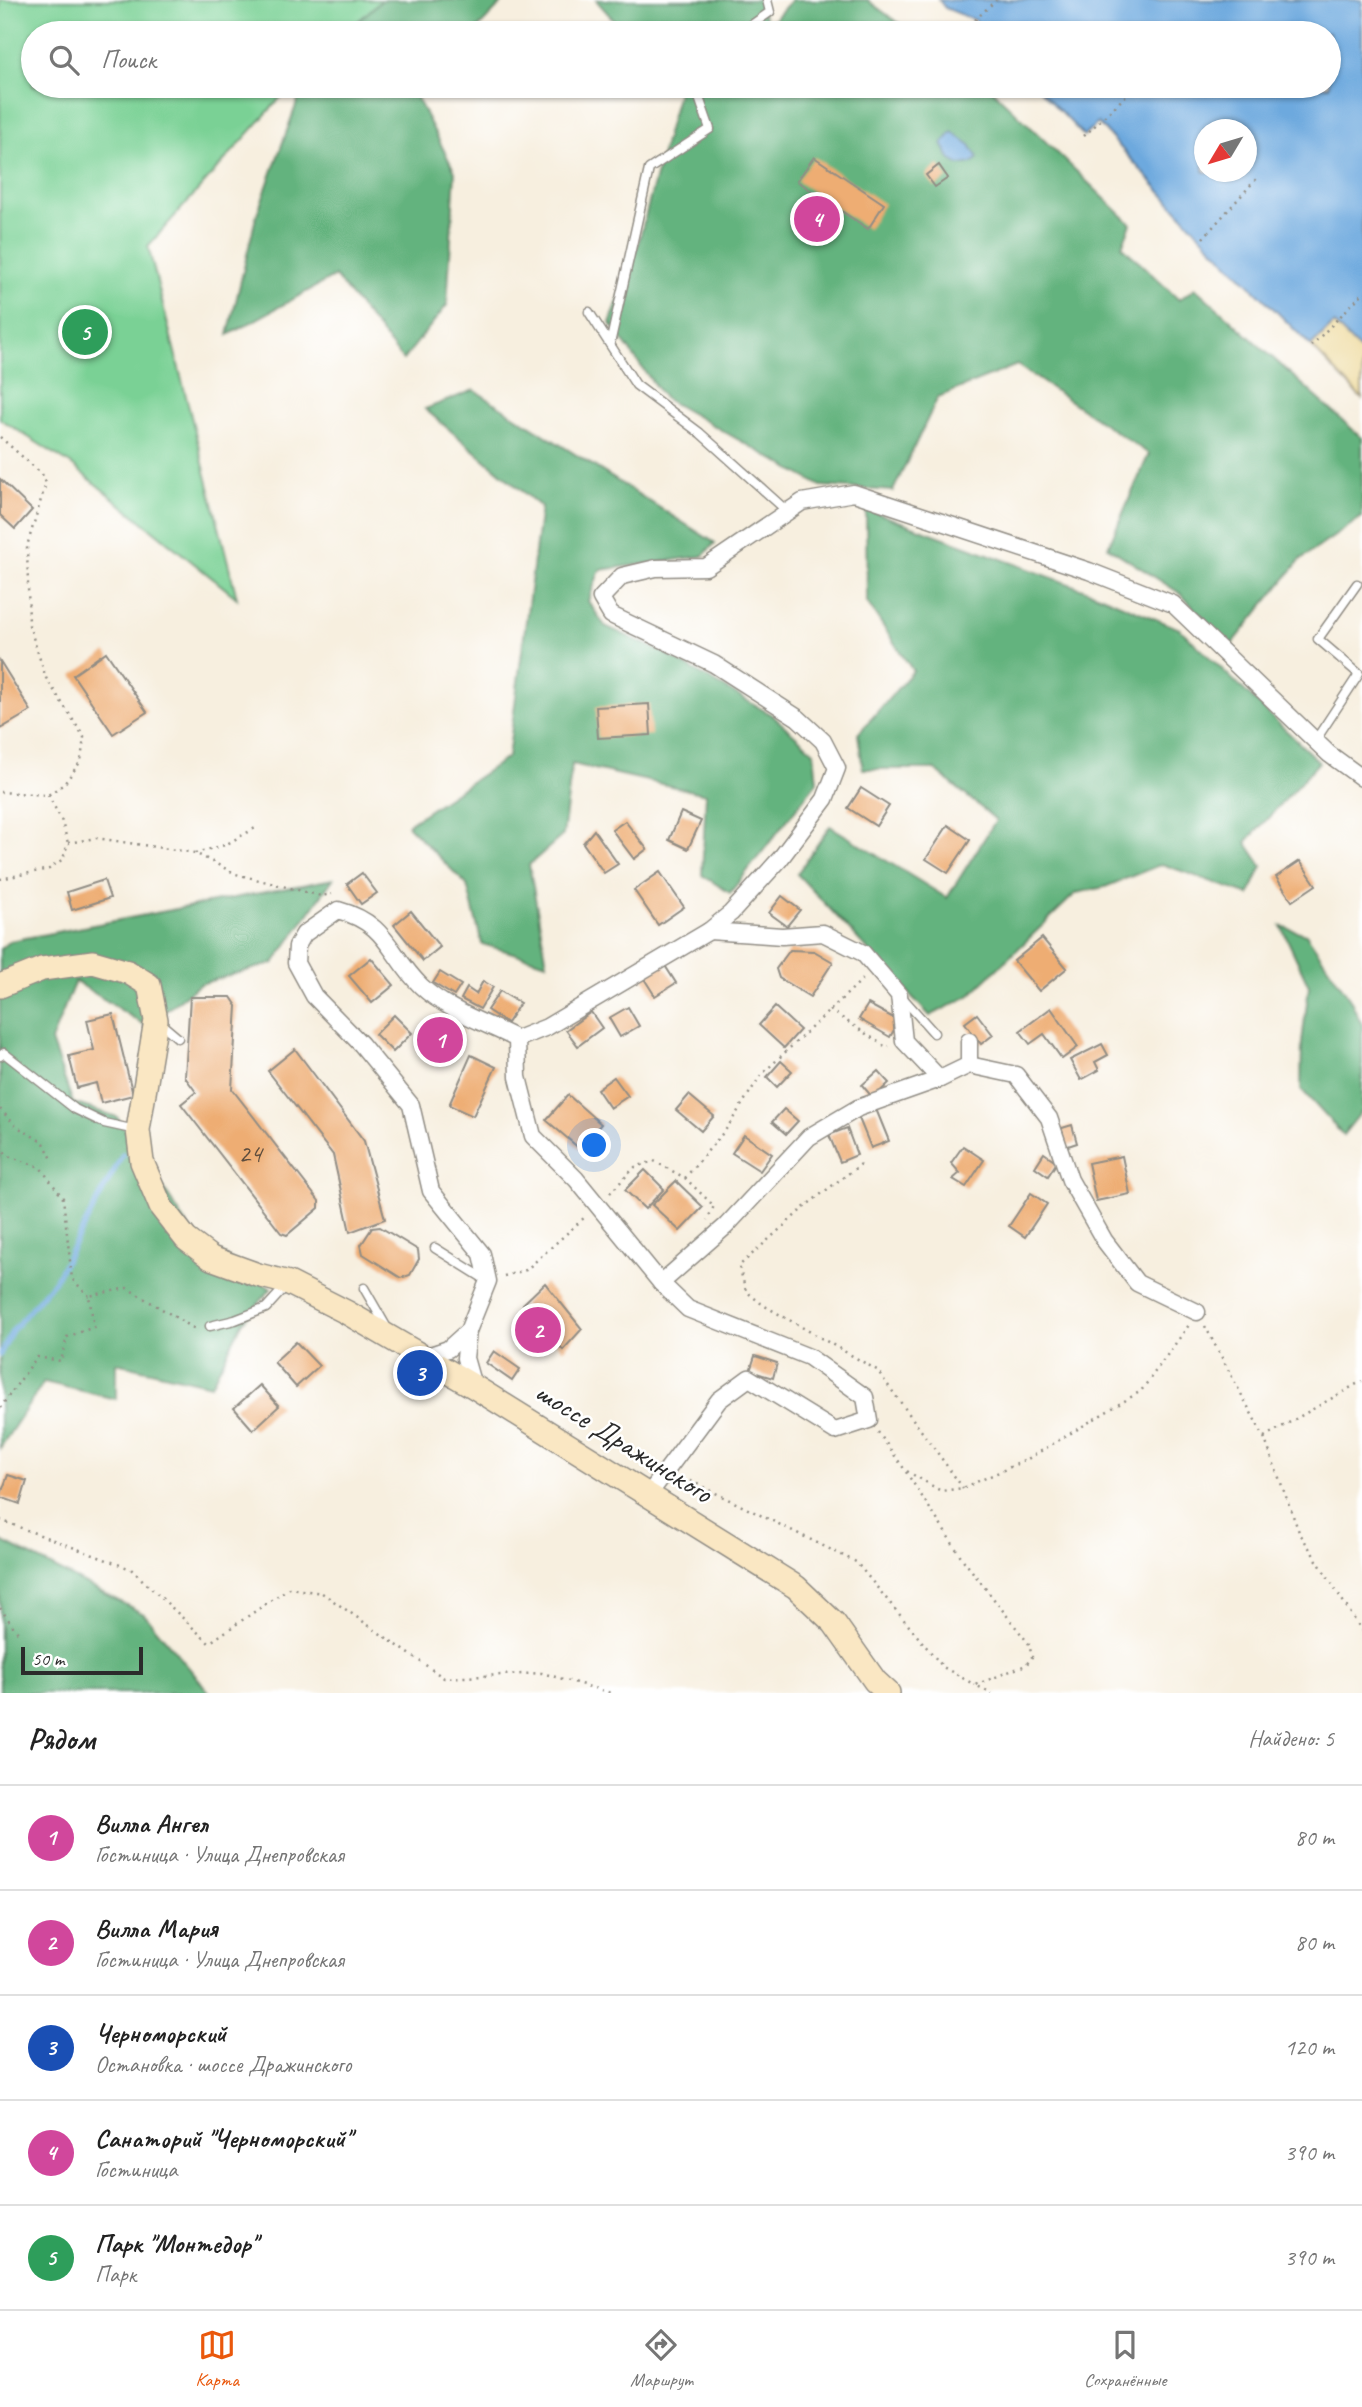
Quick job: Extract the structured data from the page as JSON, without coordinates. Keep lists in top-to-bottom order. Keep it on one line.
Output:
{"streets":{"main road":["шоссе Дражинского"]},"house_numbers":["24"],"scale_bar":"50 m","north":"bottom left","page":{"search":"Поиск","pins":["4","5","1","2","3"],"scale":"50 m","heading":["Рядом","Найдено: 5"],"list":[{"mark":"1","name":"Вилла Ангел","note":"Гостиница · Улица Днепровская","value":"80 m"},{"mark":"2","name":"Вилла Мария","note":"Гостиница · Улица Днепровская","value":"80 m"},{"mark":"3","name":"Черноморский","note":"Остановка · шоссе Дражинского","value":"120 m"},{"mark":"4","name":"Санаторий \"Черноморский\"","note":"Гостиница","value":"390 m"},{"mark":"5","name":"Парк \"Монтедор\"","note":"Парк","value":"390 m"}],"nav":["Карта","Маршрут","Сохранённые"]}}
